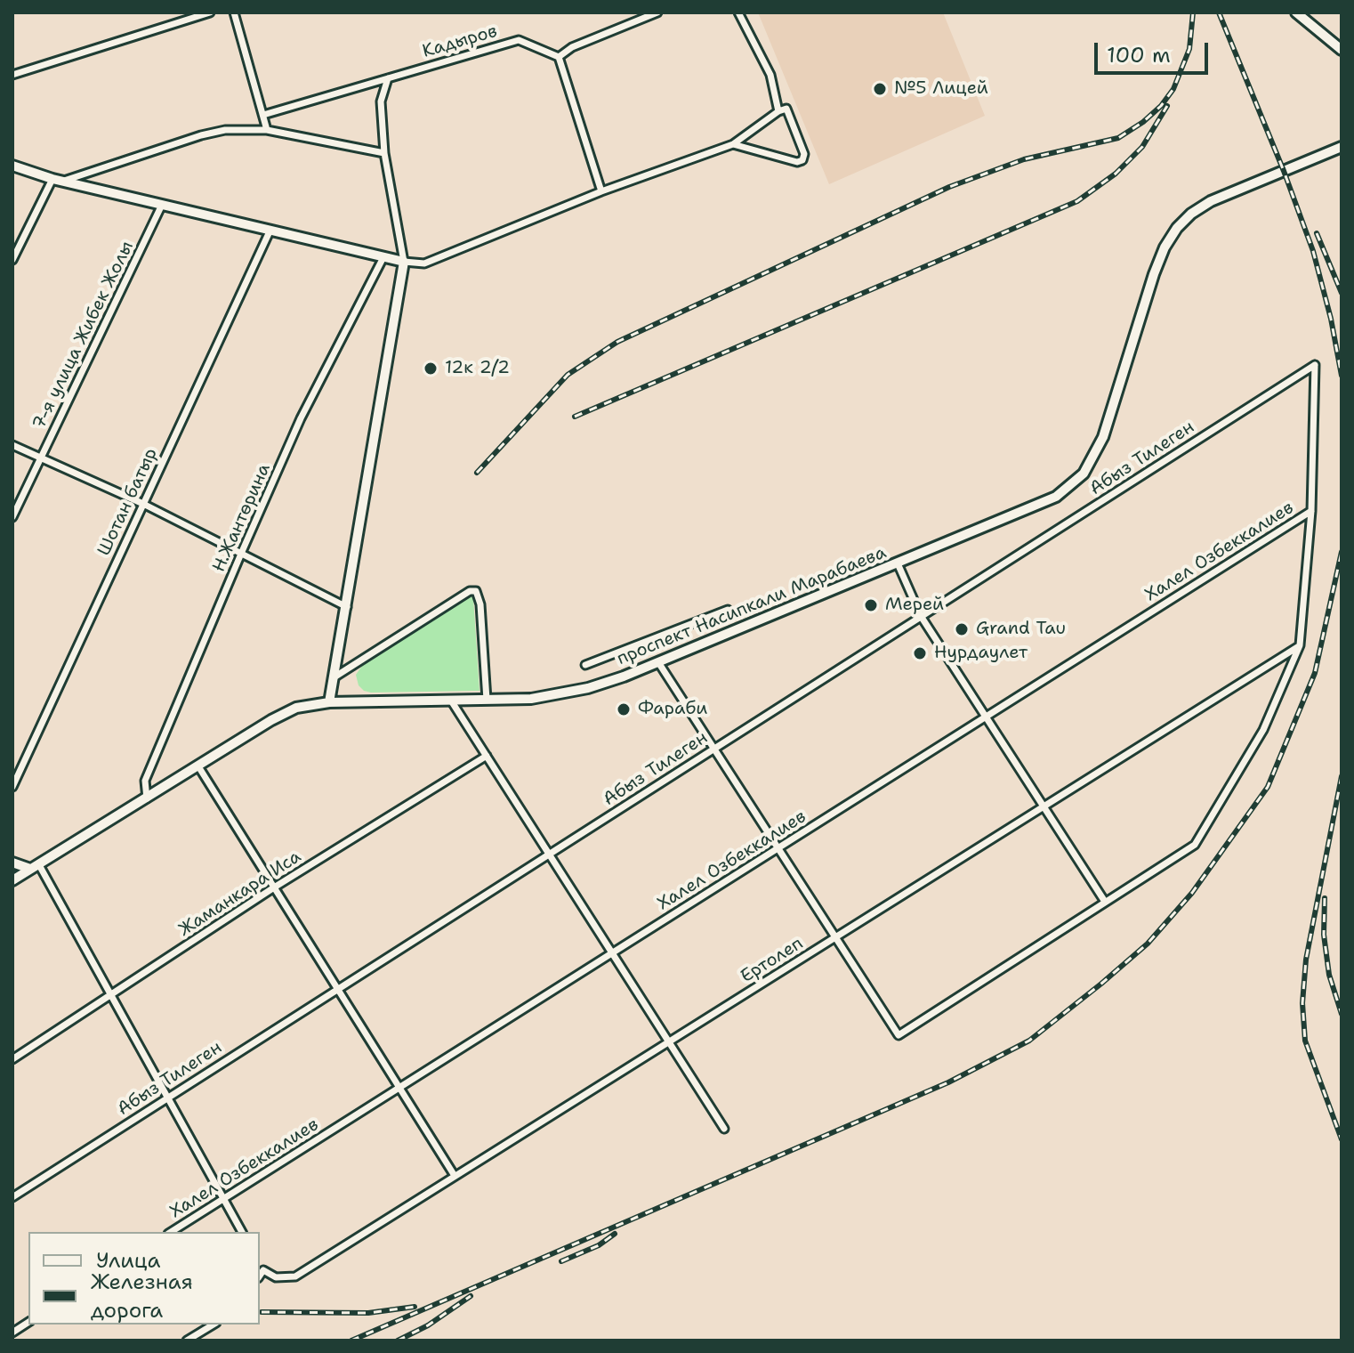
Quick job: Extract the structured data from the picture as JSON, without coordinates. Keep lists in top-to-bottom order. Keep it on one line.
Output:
{"streets":{"main road":["проспект Насипкали Марабаева"],"street":["Кадыров","7-я улица Жибек Жолы","Абыз Тилеген","Шотан батыр","Н.Жантөрина","Халел Озбеккалиев","Жаманкара Иса","Ертолеп"]},"crossings":[["Абыз Тилеген","Халел Озбеккалиев"],["Н.Жантөрина","проспект Насипкали Марабаева"]],"places":["№5 Лицей","12к 2/2","Мерей","Grand Tau","Нурдаулет","Фараби"],"legend":["Улица","Железная дорога"],"scale_bar":"100 m"}
